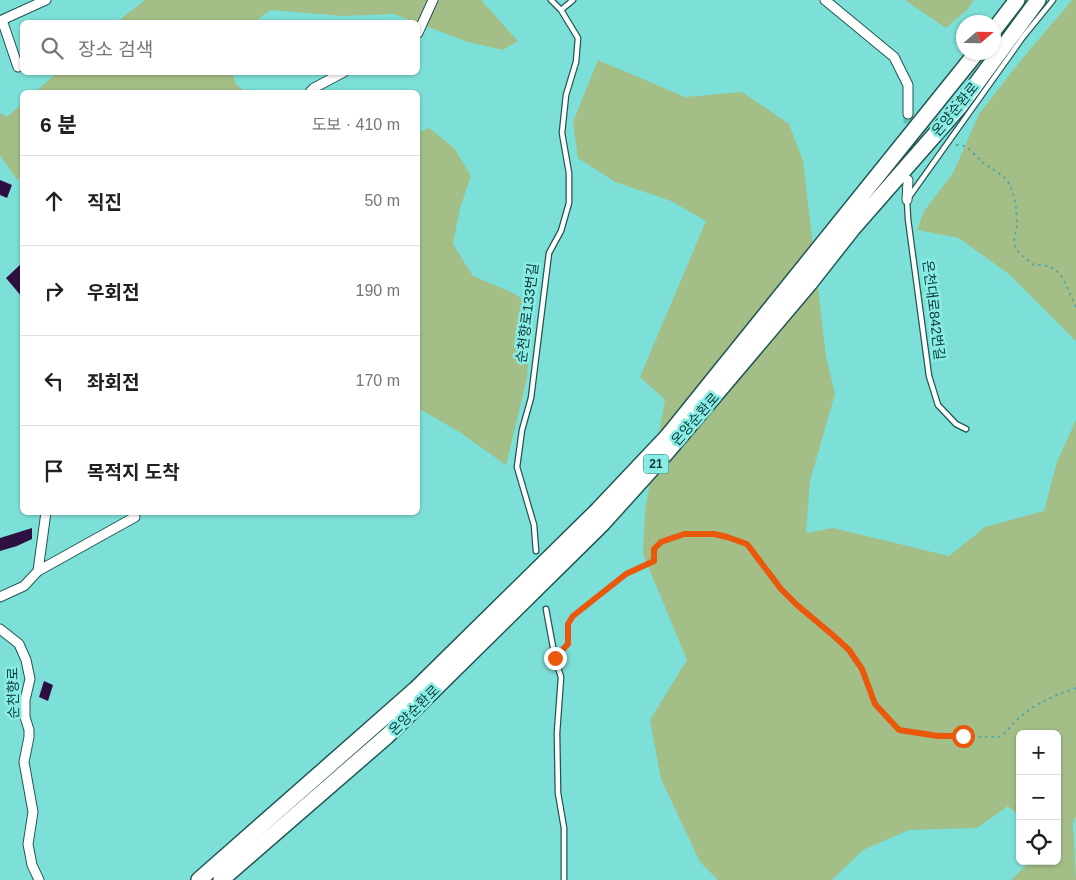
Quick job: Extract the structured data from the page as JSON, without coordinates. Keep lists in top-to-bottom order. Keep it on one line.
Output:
{"streets":{"highway":["온양순환로","21"],"street":["온천대로842번길","순천향로"],"lane":["순천향로133번길"]},"north":"right","page":{"search":"장소 검색","heading":["6 분","도보 · 410 m"],"list":[["직진","50 m"],["우회전","190 m"],["좌회전","170 m"],"목적지 도착"],"map_buttons":["+","−"]}}
